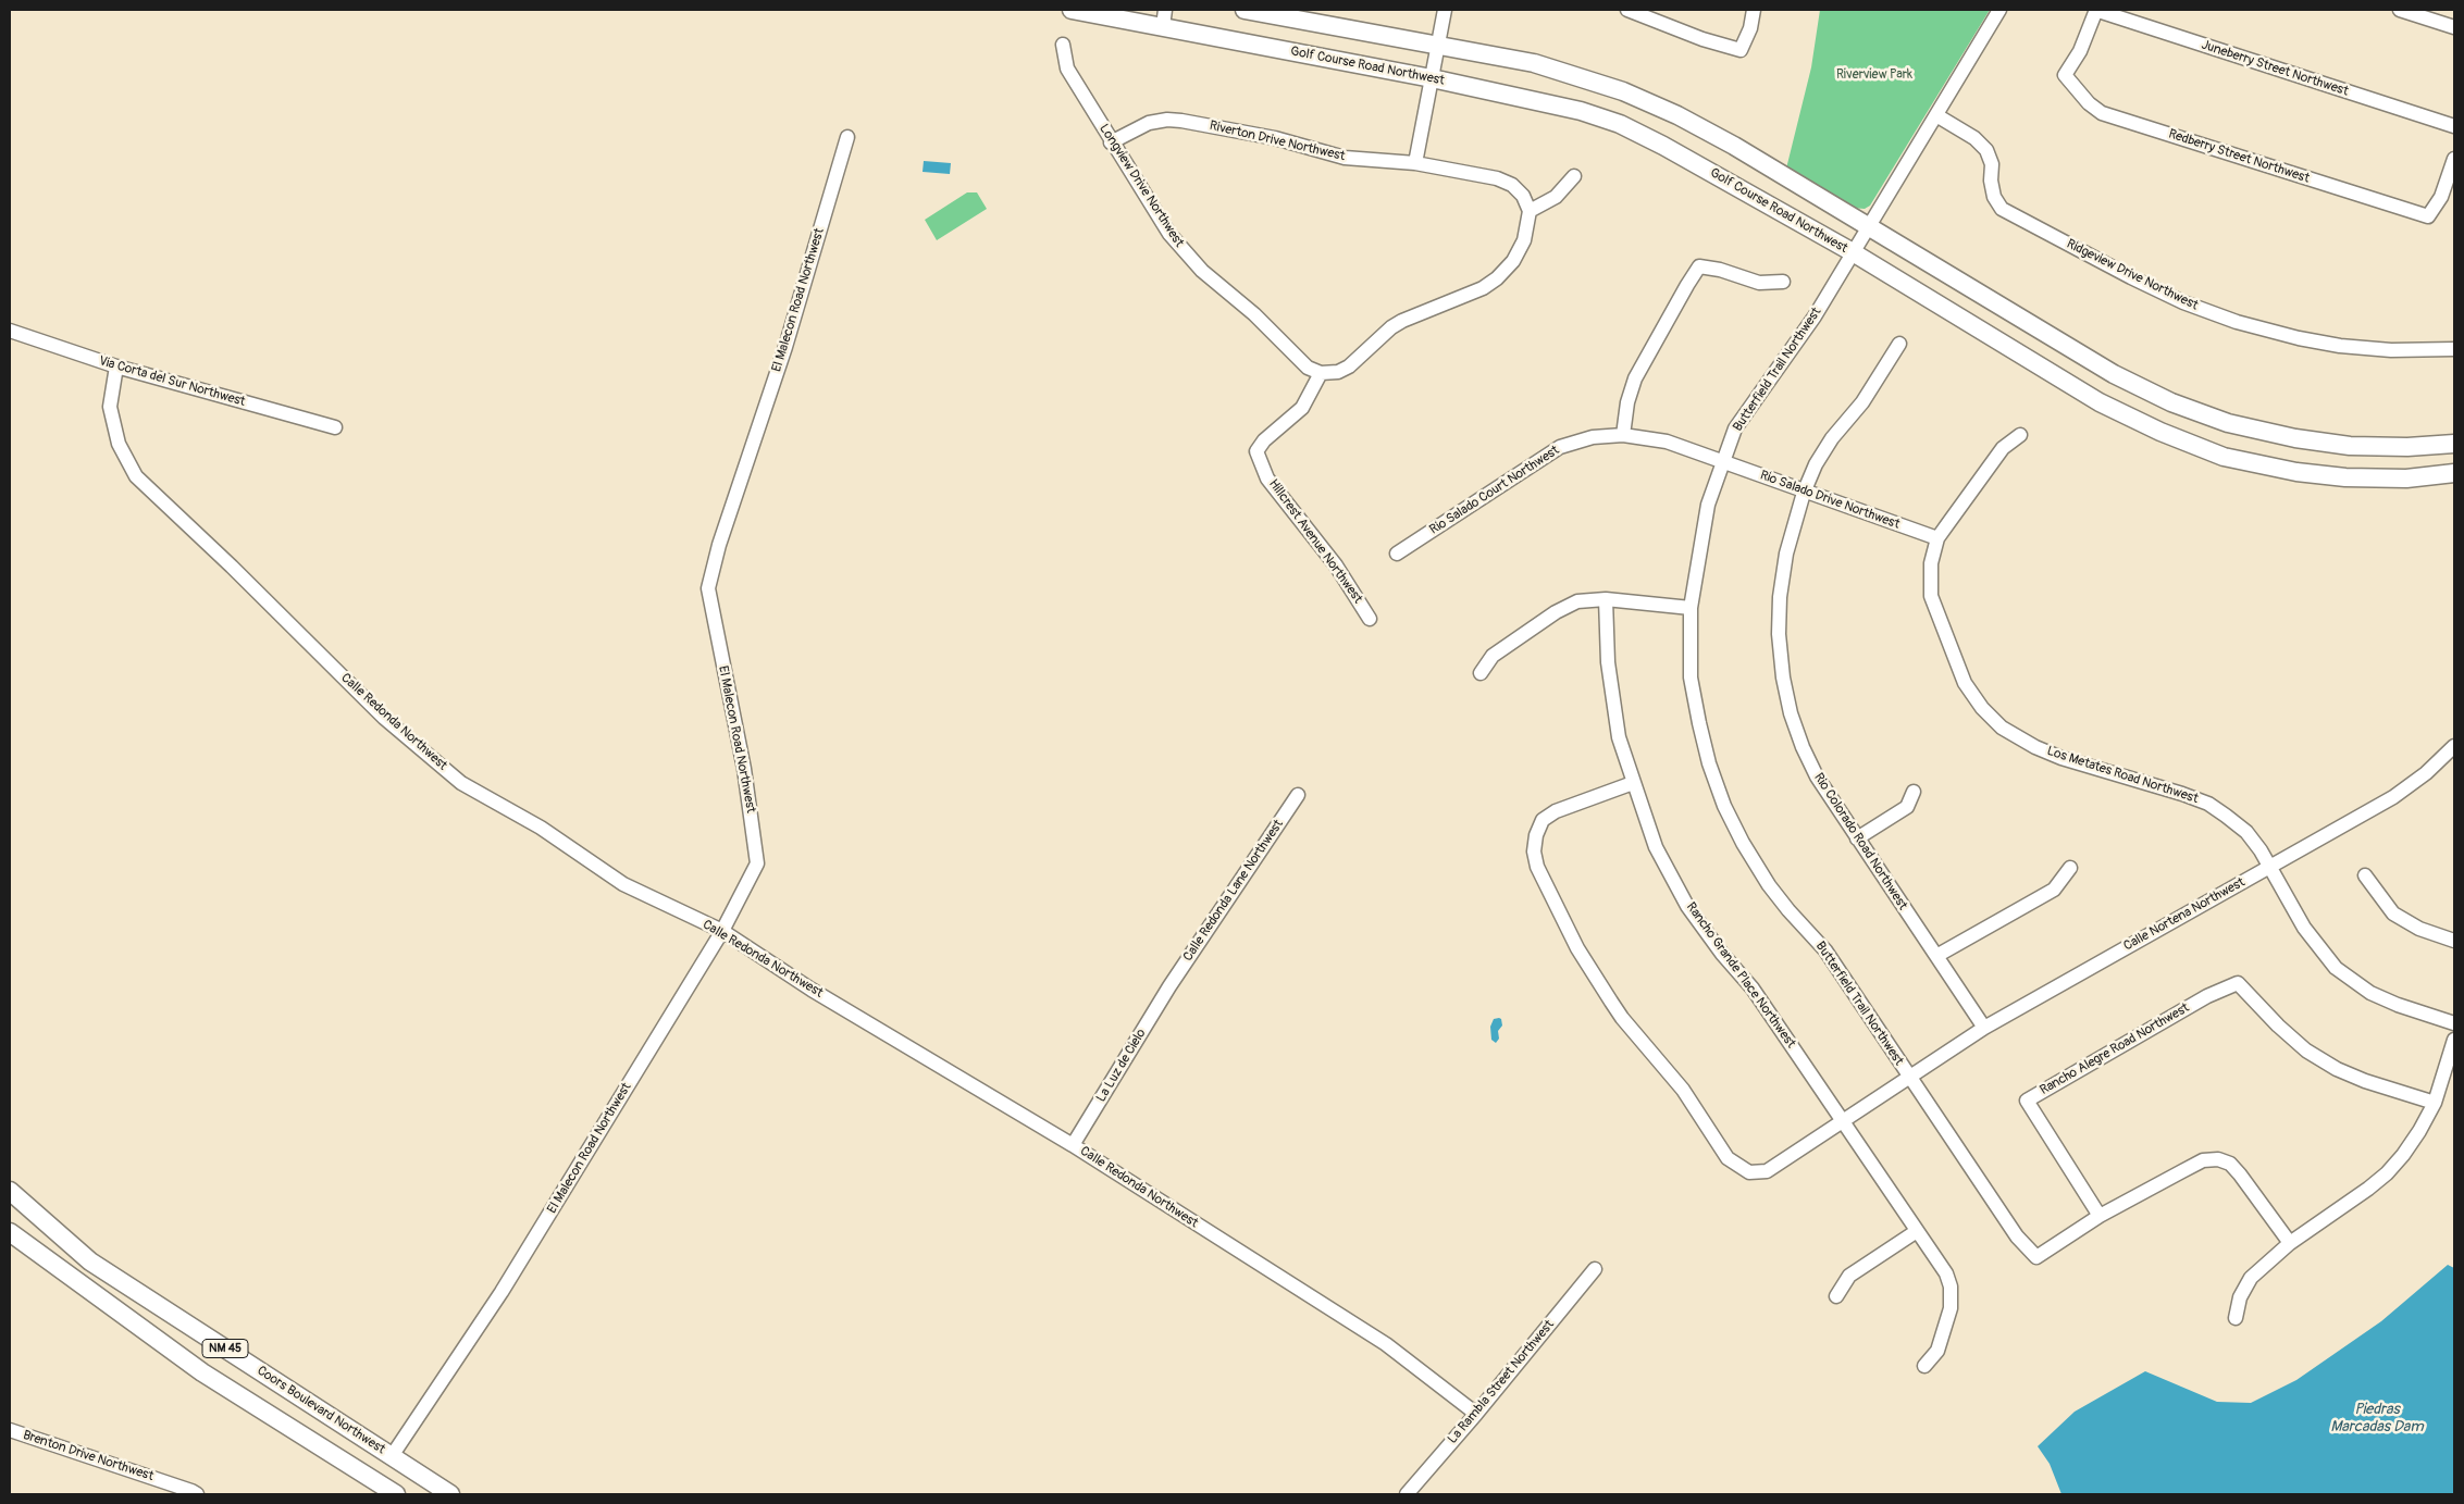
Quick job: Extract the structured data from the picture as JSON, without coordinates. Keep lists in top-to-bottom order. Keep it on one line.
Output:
{"streets":{"main road":["Golf Course Road Northwest","NM 45","Coors Boulevard Northwest"],"street":["Juneberry Street Northwest","Riverton Drive Northwest","Redberry Street Northwest","Longview Drive Northwest","Ridgeview Drive Northwest","El Malecon Road Northwest","Butterfield Trail Northwest","Via Corta del Sur Northwest","Rio Salado Court Northwest","Rio Salado Drive Northwest","Hillcrest Avenue Northwest","Calle Redonda Northwest","Los Metates Road Northwest","Rio Colorado Road Northwest","Calle Redonda Lane Northwest","Calle Nortena Northwest","Rancho Grande Place Northwest","Rancho Alegre Road Northwest","La Luz de Cielo","La Rambla Street Northwest","Brenton Drive Northwest"]},"crossings":[["Golf Course Road Northwest","Butterfield Trail Northwest"],["Juneberry Street Northwest","Redberry Street Northwest"],["Riverton Drive Northwest","Longview Drive Northwest"],["Longview Drive Northwest","Hillcrest Avenue Northwest"],["Ridgeview Drive Northwest","Butterfield Trail Northwest"],["El Malecon Road Northwest","Calle Redonda Northwest"],["El Malecon Road Northwest","Coors Boulevard Northwest"],["Butterfield Trail Northwest","Rio Salado Court Northwest"],["Butterfield Trail Northwest","Rio Salado Drive Northwest"],["Butterfield Trail Northwest","Calle Nortena Northwest"],["Butterfield Trail Northwest","Rancho Alegre Road Northwest"],["Via Corta del Sur Northwest","Calle Redonda Northwest"],["Rio Salado Court Northwest","Rio Salado Drive Northwest"],["Rio Salado Drive Northwest","Los Metates Road Northwest"],["Rio Salado Drive Northwest","Rio Colorado Road Northwest"],["Calle Redonda Northwest","La Luz de Cielo"],["Calle Redonda Northwest","La Rambla Street Northwest"],["Los Metates Road Northwest","Calle Nortena Northwest"],["Rio Colorado Road Northwest","Calle Nortena Northwest"],["Calle Redonda Lane Northwest","La Luz de Cielo"],["Calle Nortena Northwest","Rancho Grande Place Northwest"]],"water":["Piedras Marcadas Dam"],"parks":["Riverview Park"]}
